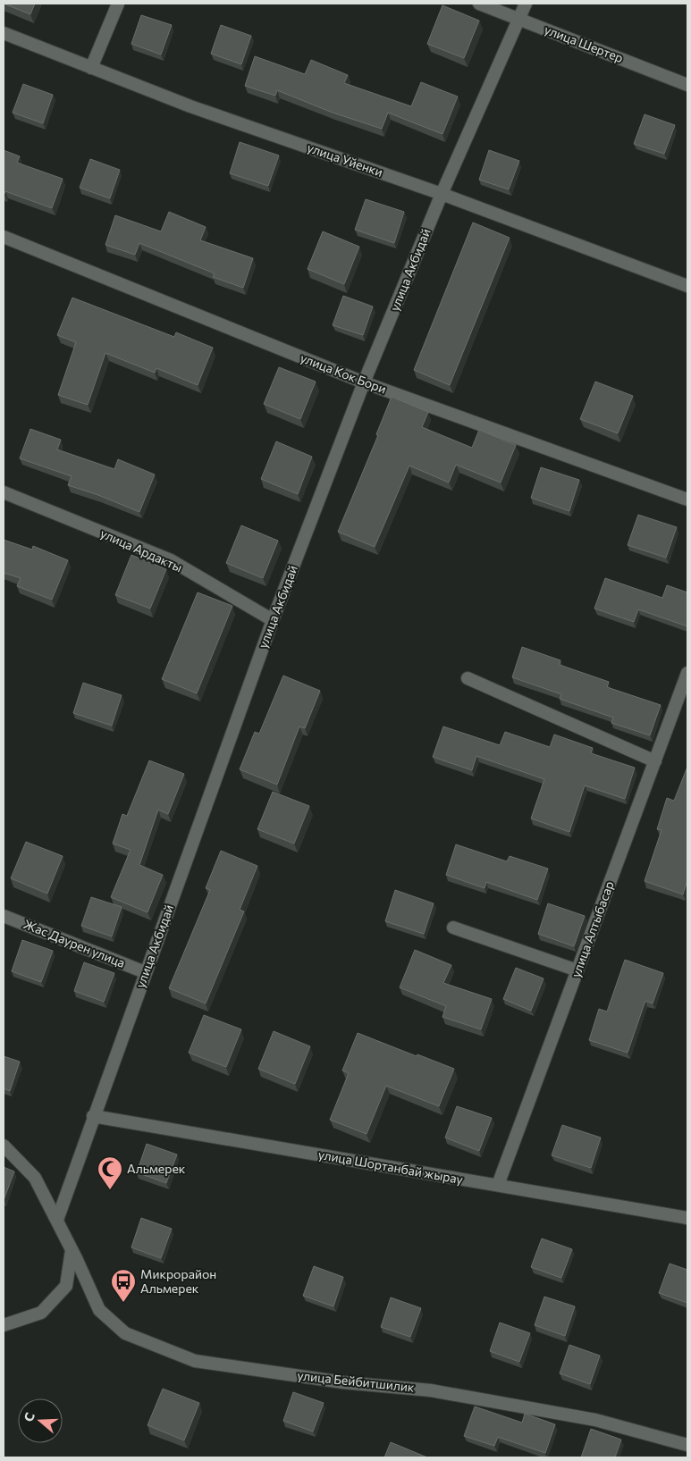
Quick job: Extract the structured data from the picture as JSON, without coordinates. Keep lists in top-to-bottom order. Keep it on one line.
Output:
{"streets":{"street":["улица Шертер","улица Уйенки","улица Акбидай","улица Кок Бори","улица Ардакты","улица Алтыбасар","Жас Даурен улица","улица Шортанбай жырау","улица Бейбитшилик"]},"crossings":[["улица Шертер","улица Акбидай"],["улица Уйенки","улица Акбидай"],["улица Акбидай","улица Кок Бори"],["улица Акбидай","улица Ардакты"],["улица Акбидай","Жас Даурен улица"],["улица Акбидай","улица Шортанбай жырау"],["улица Акбидай","улица Бейбитшилик"],["улица Алтыбасар","улица Шортанбай жырау"]],"places":{"mosque":["Альмерек"],"bus stop":["Микрорайон Альмерек"]},"north":"left"}
